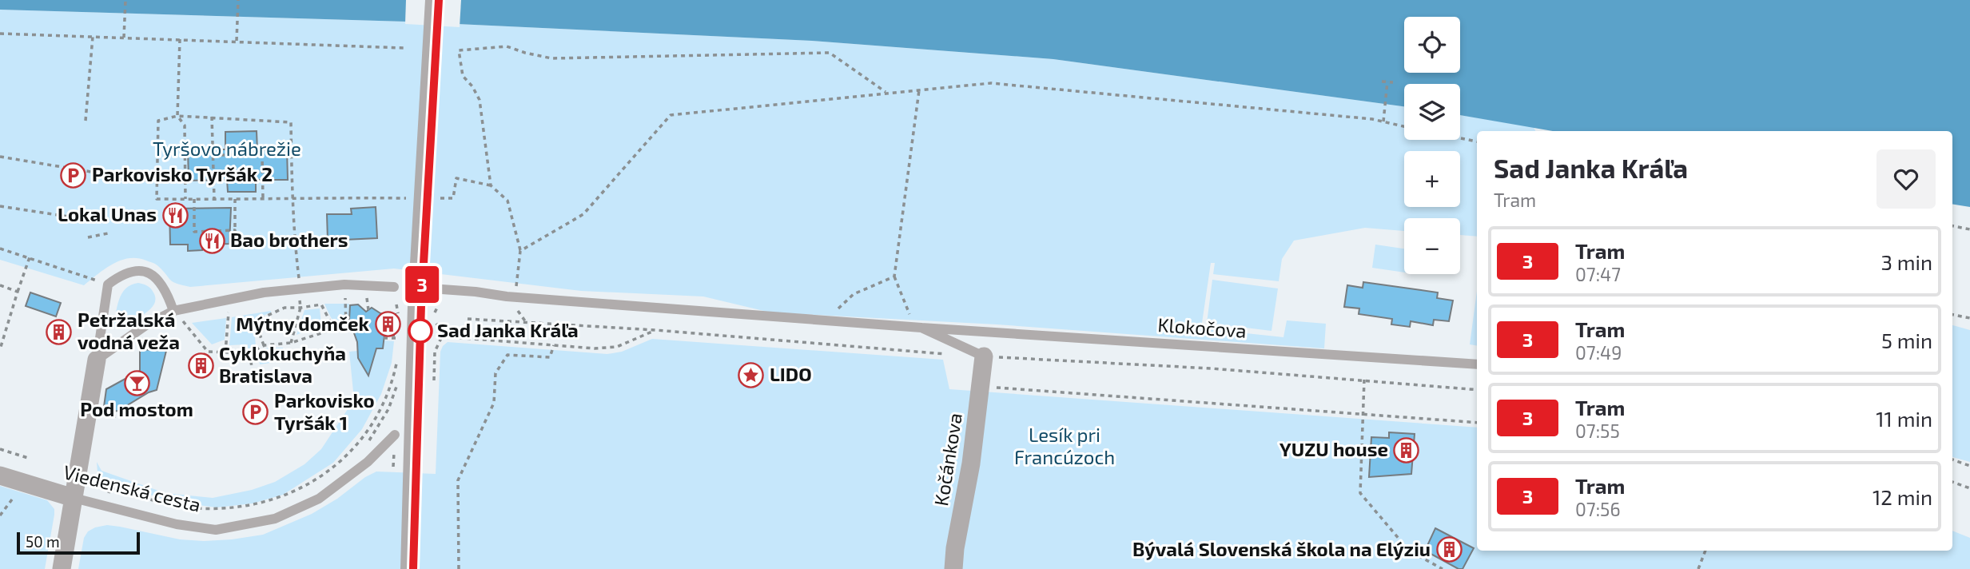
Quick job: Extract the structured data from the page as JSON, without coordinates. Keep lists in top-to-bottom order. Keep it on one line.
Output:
{"streets":{"street":["Kočánkova","Viedenská cesta"],"lane":["Klokočova"]},"crossings":[["Klokočova","Kočánkova"]],"parks":["Tyršovo nábrežie","Lesík pri Francúzoch"],"places":{"parking":["Parkovisko Tyršák 2","Parkovisko Tyršák 1"],"restaurant":["Lokal Unas","Bao brothers"],"building":["Mýtny domček","Petržalská vodná veža","Cyklokuchyňa Bratislava","YUZU house","Bývalá Slovenská škola na Elýziu"],"other":["Sad Janka Kráľa"],"place":["LIDO"],"bar":["Pod mostom"]},"lines":["tram line 3"],"scale_bar":"50 m","page":{"on_map":"3","map_buttons":["+","−"],"heading":["Sad Janka Kráľa","Tram"],"list":[{"mark":"3","name":"Tram","note":"07:47","value":"3 min"},{"mark":"3","name":"Tram","note":"07:49","value":"5 min"},{"mark":"3","name":"Tram","note":"07:55","value":"11 min"},{"mark":"3","name":"Tram","note":"07:56","value":"12 min"}],"scale":"50 m"}}
